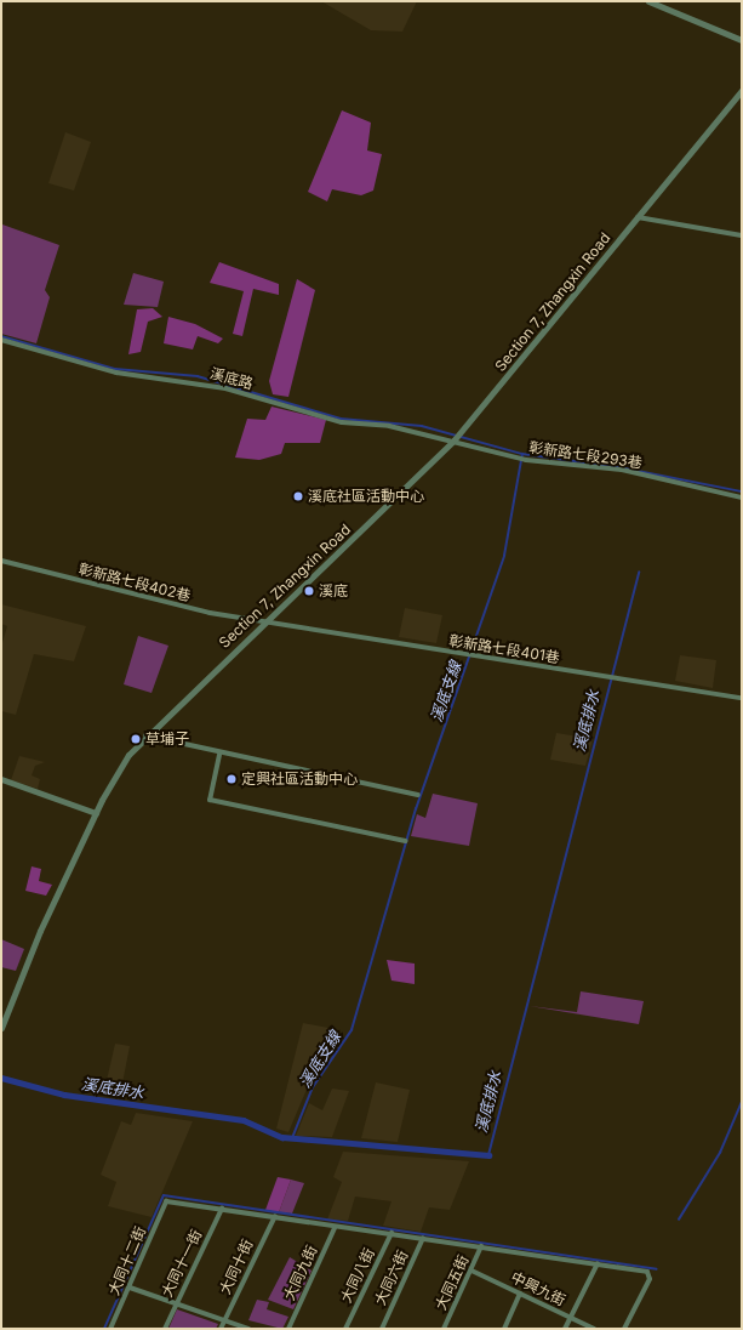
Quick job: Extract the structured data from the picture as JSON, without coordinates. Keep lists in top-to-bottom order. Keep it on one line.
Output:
{"streets":{"street":["Section 7, Zhangxin Road","溪底路","彰新路七段293巷","彰新路七段402巷","彰新路七段401巷","大同十二街","大同十一街","大同十街","大同九街","大同八街","大同六街","大同五街","中興九街"]},"crossings":[["Section 7, Zhangxin Road","溪底路"],["Section 7, Zhangxin Road","彰新路七段293巷"],["Section 7, Zhangxin Road","彰新路七段402巷"],["Section 7, Zhangxin Road","彰新路七段401巷"],["溪底路","彰新路七段293巷"],["彰新路七段402巷","彰新路七段401巷"],["大同十二街","大同十一街"],["大同五街","中興九街"]],"water":["溪底支線","溪底排水"],"places":["溪底社區活動中心","溪底","草埔子","定興社區活動中心"]}
